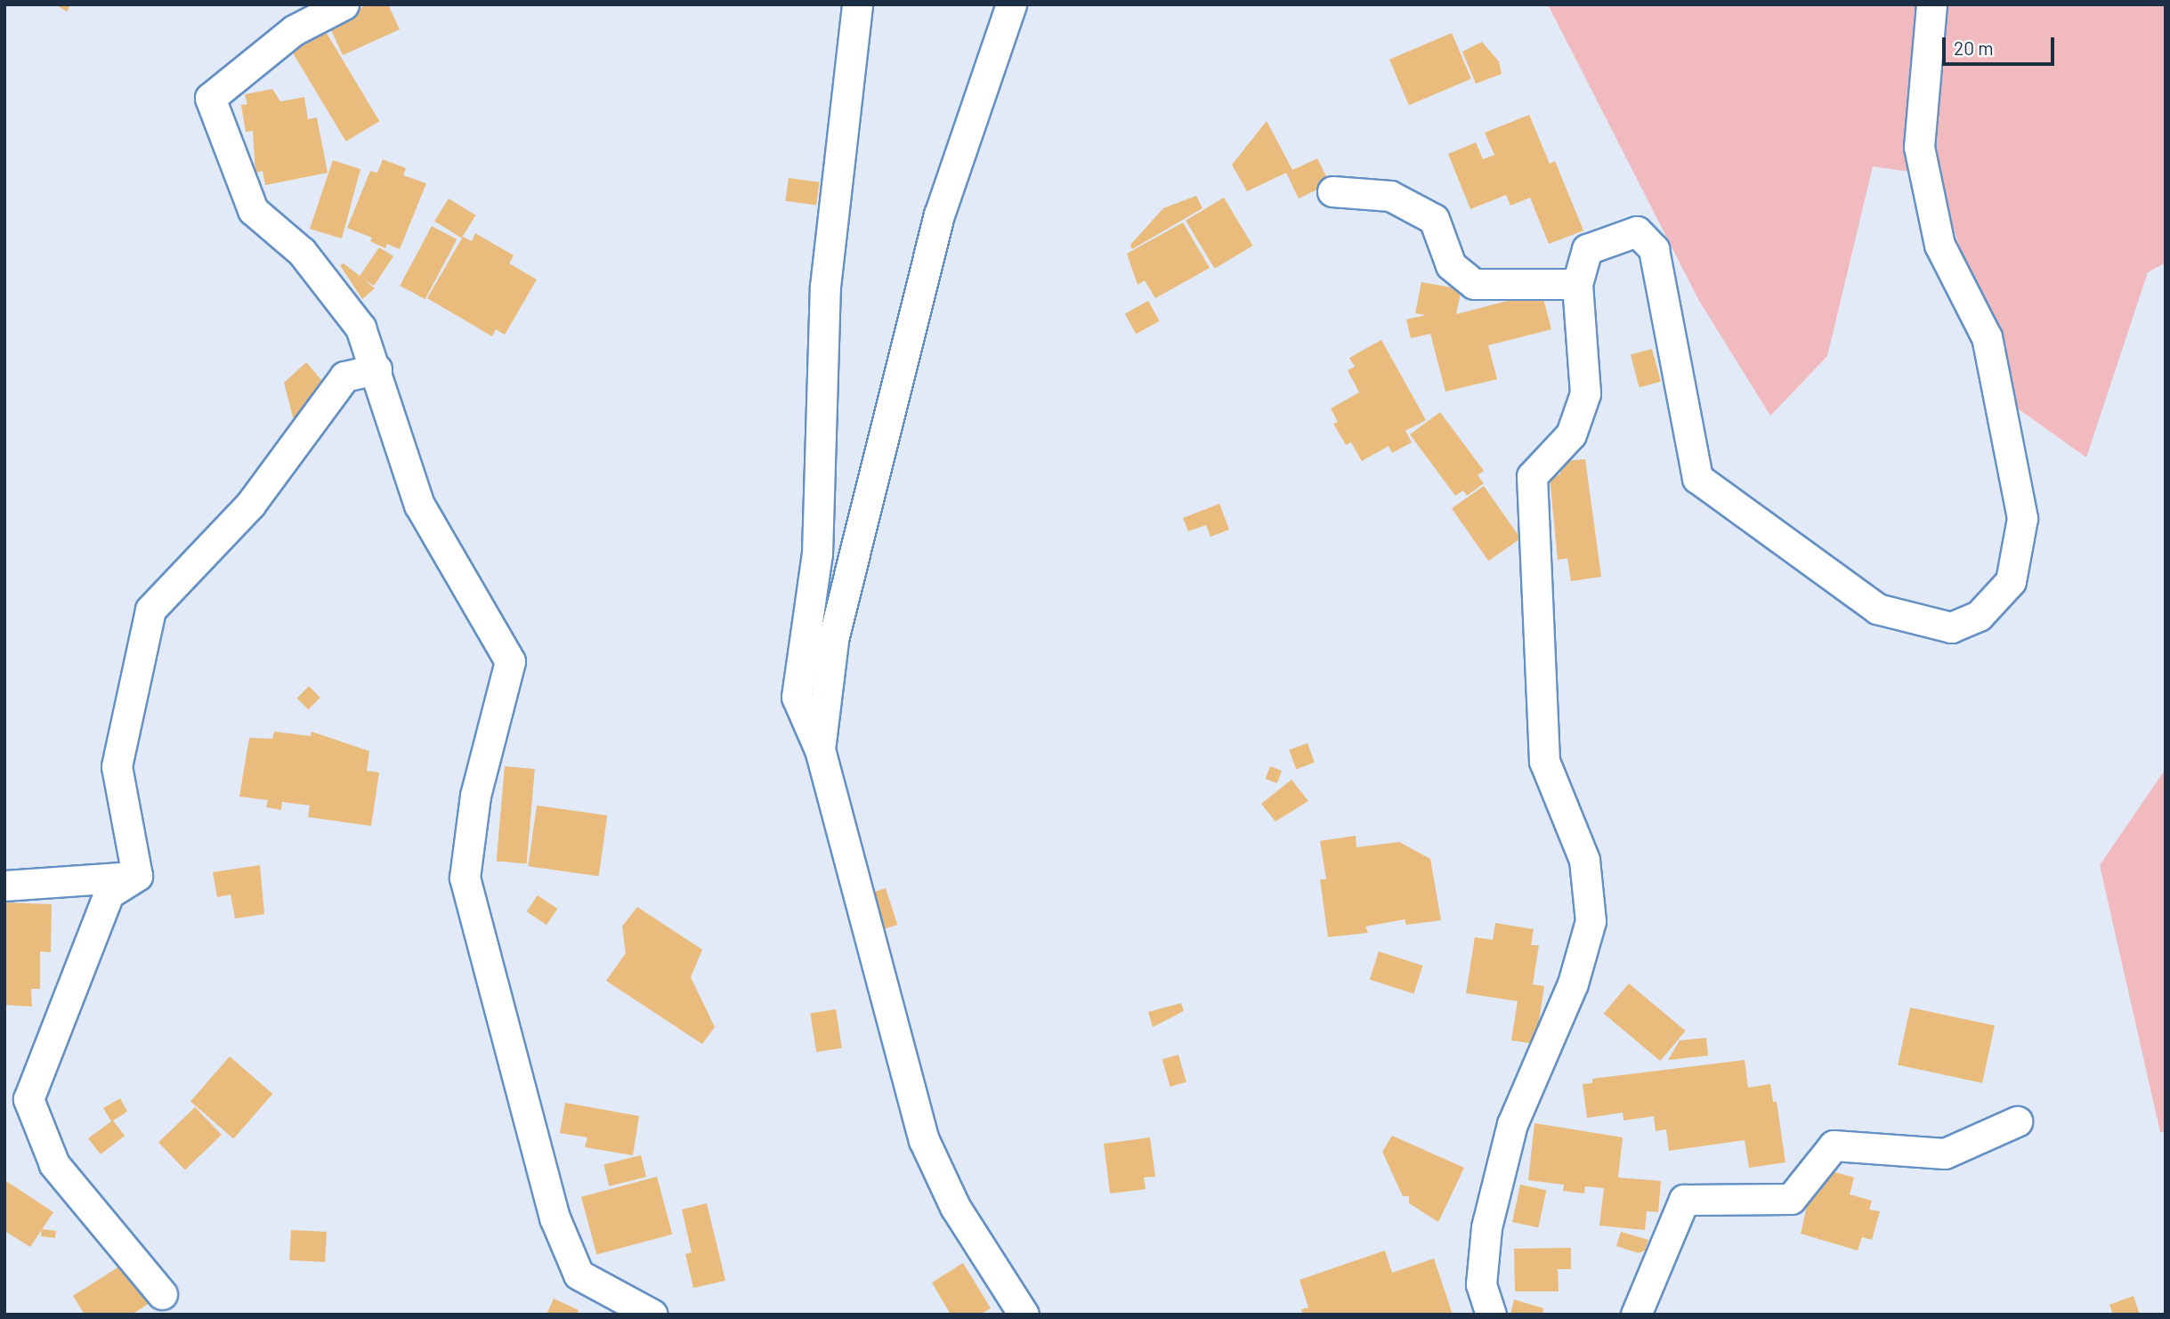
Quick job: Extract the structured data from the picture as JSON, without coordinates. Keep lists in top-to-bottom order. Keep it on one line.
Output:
{"scale_bar":"20 m"}
